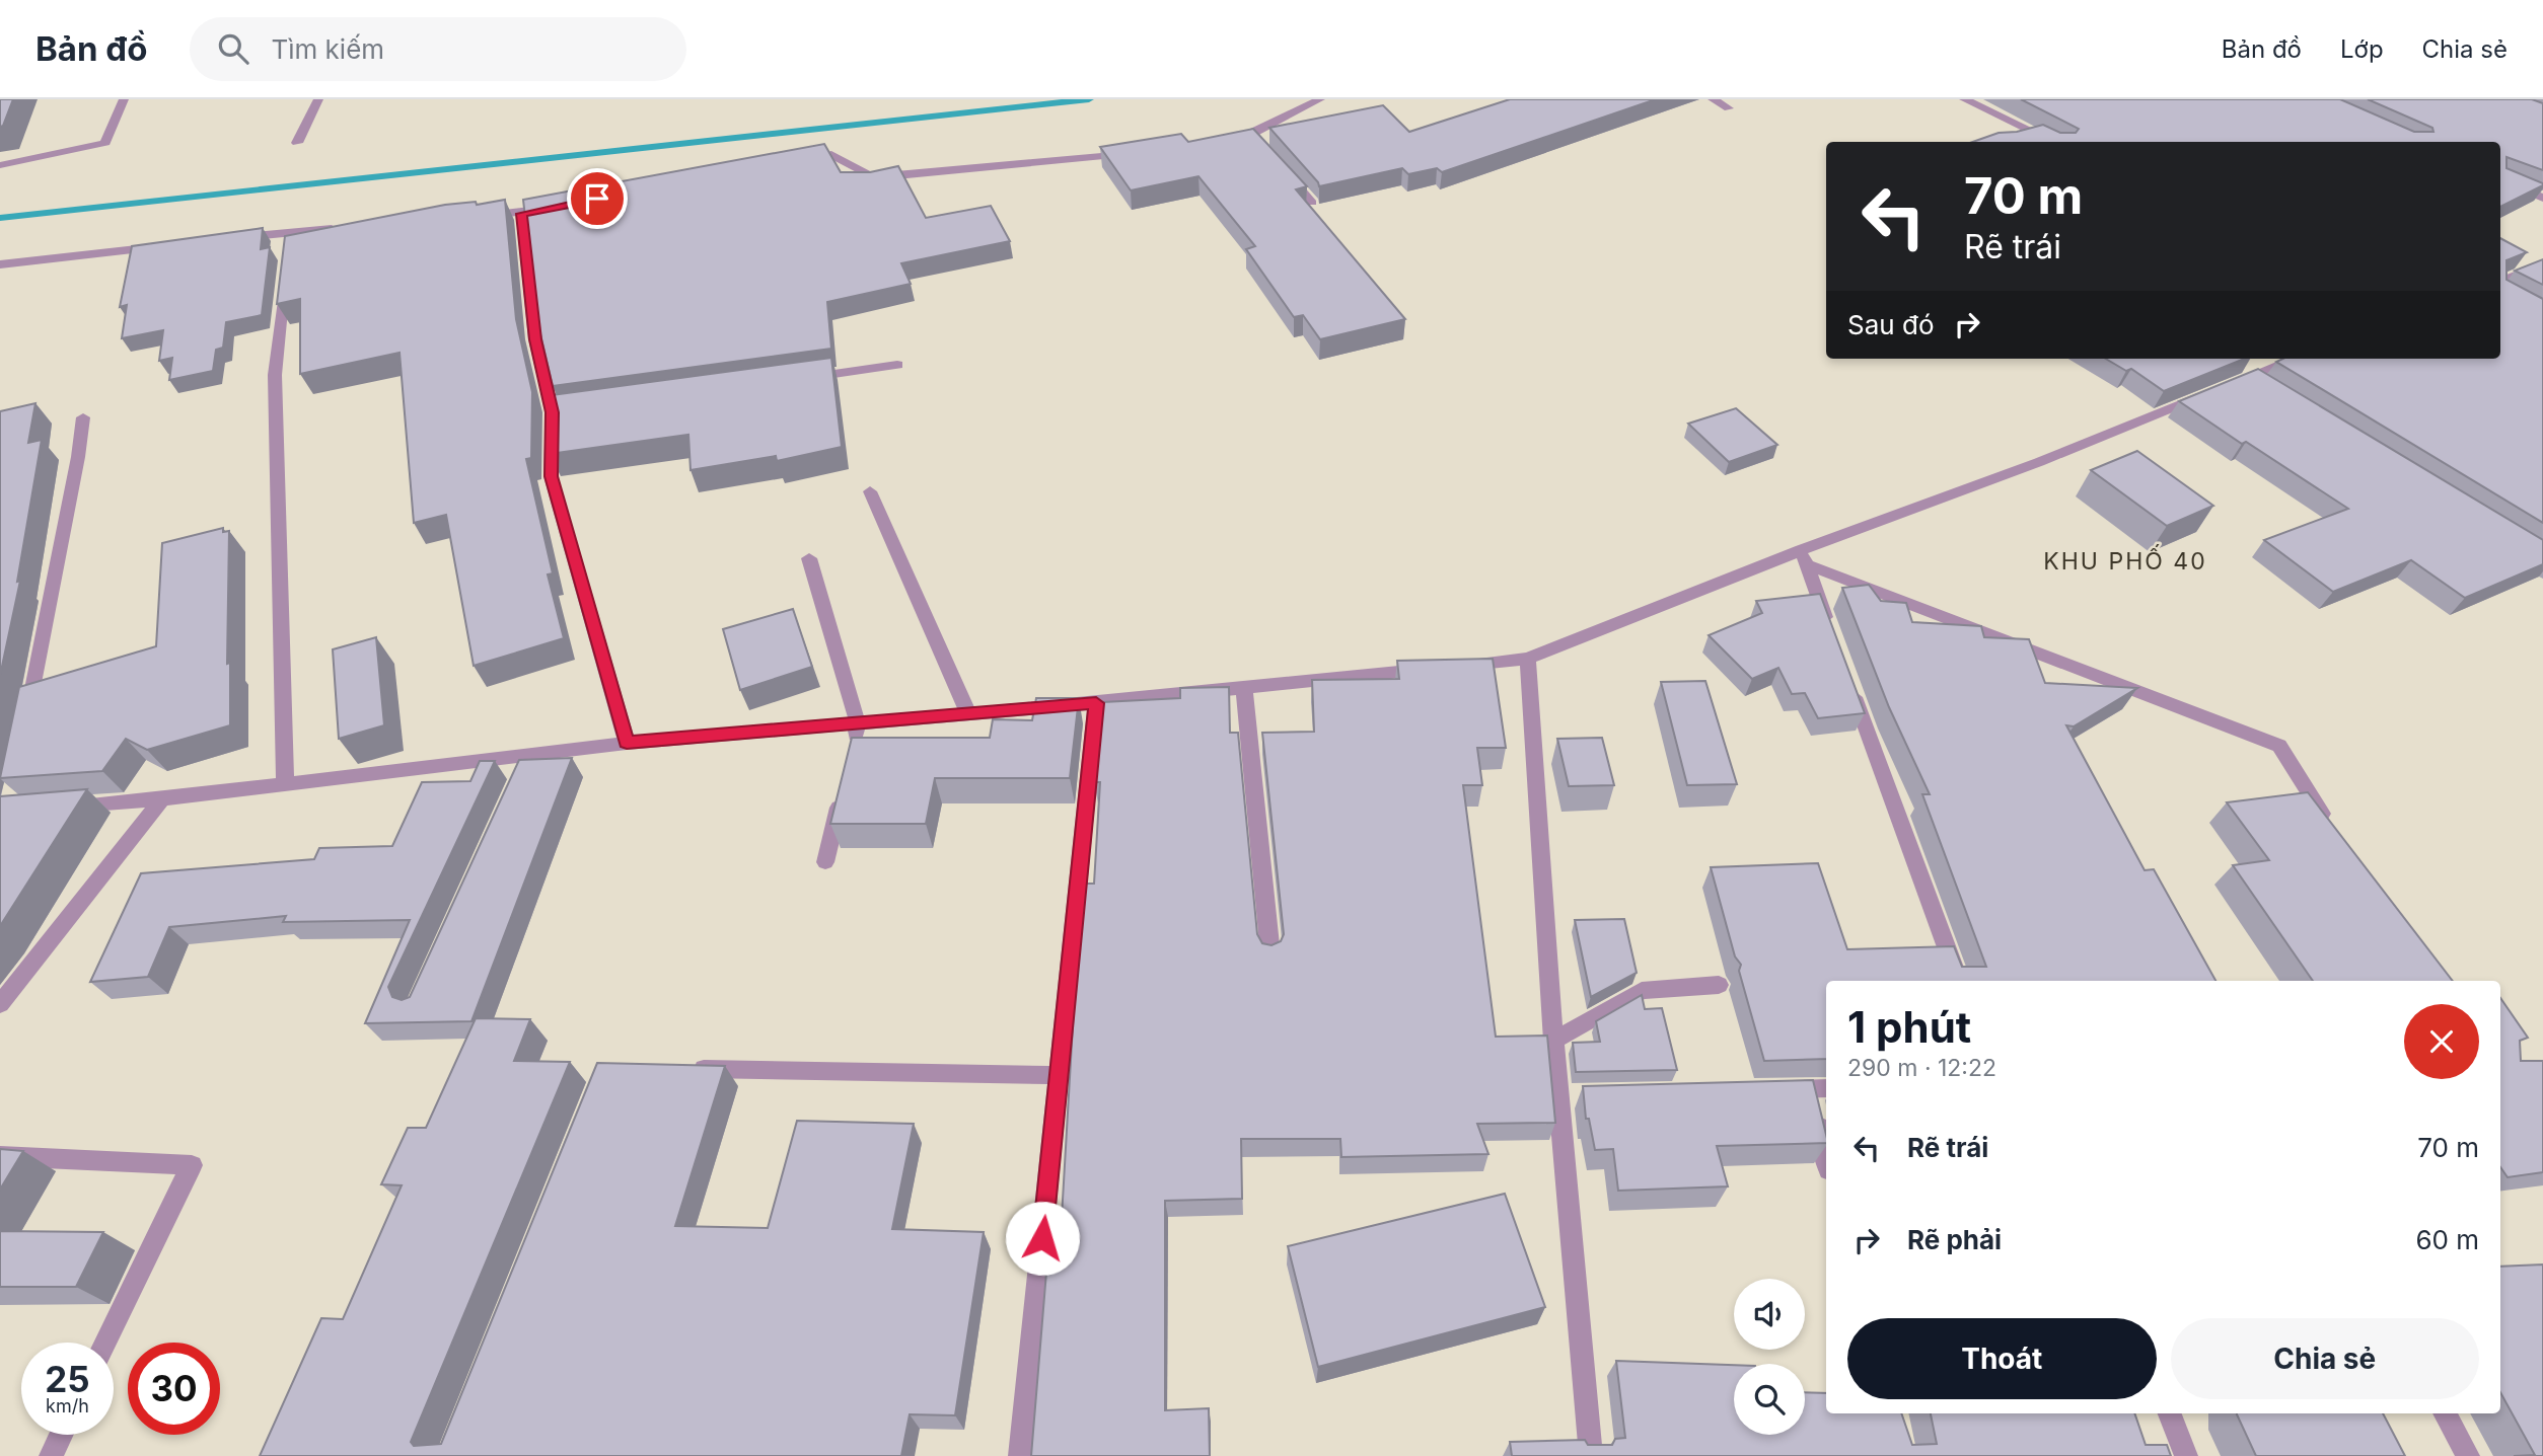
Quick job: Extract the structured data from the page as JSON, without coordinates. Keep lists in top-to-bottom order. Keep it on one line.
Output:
{"districts":["KHU PHỐ 40"],"page":{"header":"Bản đồ","search":"Tìm kiếm","nav":["Bản đồ","Lớp","Chia sẻ"],"turn":["70 m","Rẽ trái"],"then":"Sau đó","heading":["1 phút","290 m · 12:22"],"list":[{"name":"Rẽ trái","value":"70 m"},{"name":"Rẽ phải","value":"60 m"}],"buttons":["Thoát","Chia sẻ"],"speed":"25 km/h","limit":"30"}}
